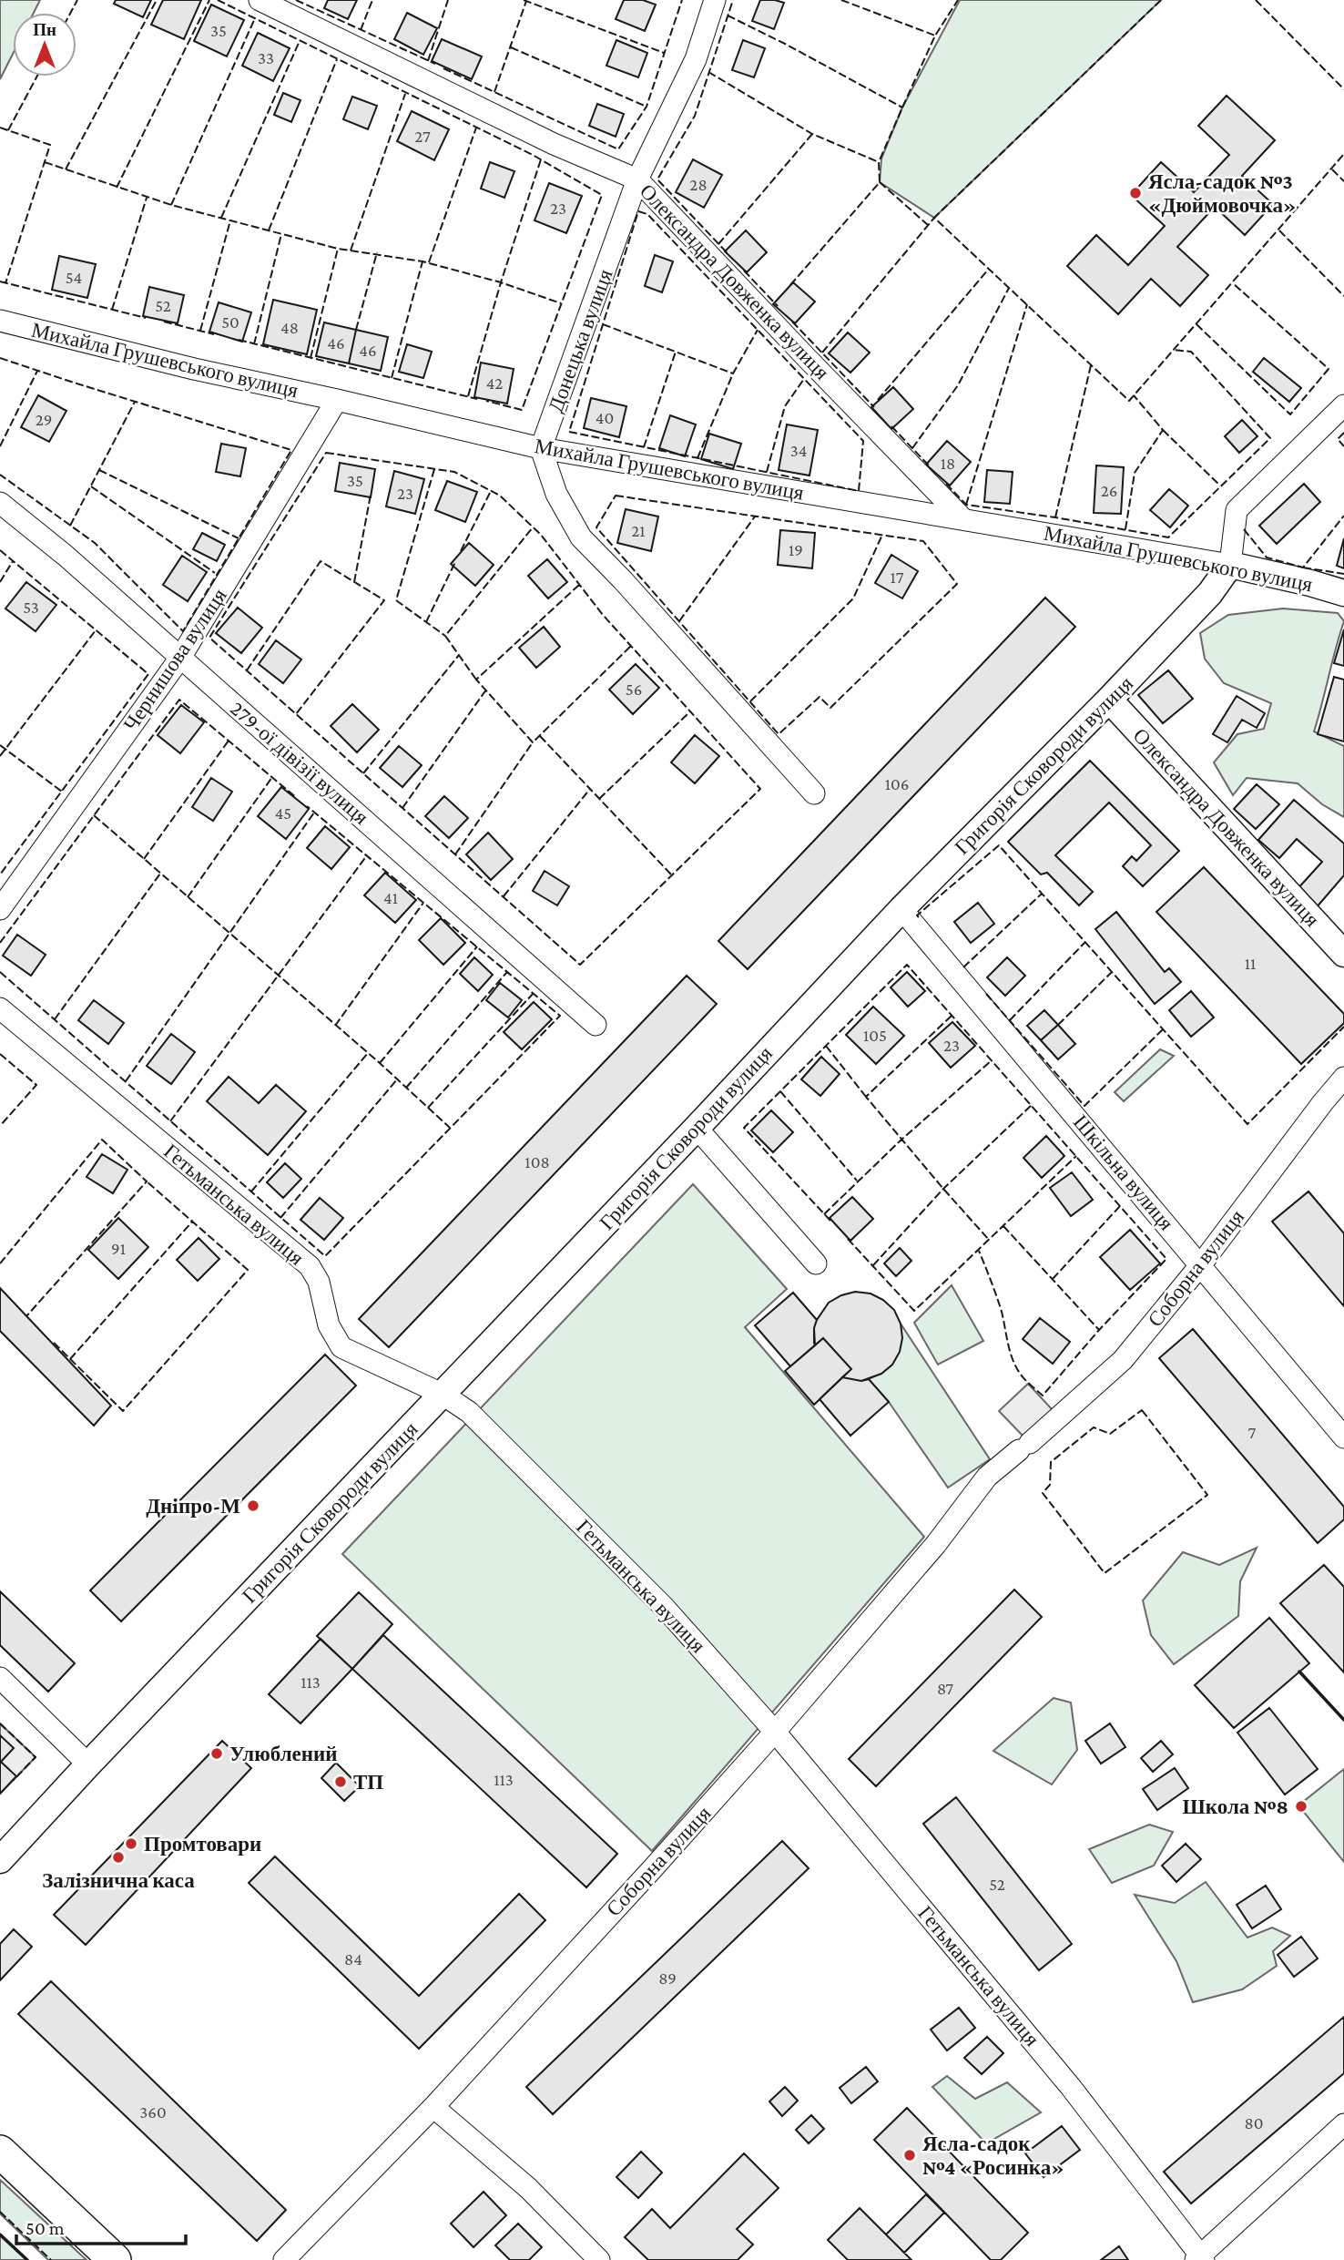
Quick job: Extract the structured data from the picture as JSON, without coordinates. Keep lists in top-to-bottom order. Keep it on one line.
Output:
{"streets":{"street":["Олександра Довженка вулиця","Донецька вулиця","Михайла Грушевського вулиця","Чернишова вулиця","279-ої дівізії вулиця","Григорія Сковороди вулиця","Шкільна вулиця","Гетьманська вулиця","Соборна вулиця"]},"crossings":[["Олександра Довженка вулиця","Донецька вулиця"],["Олександра Довженка вулиця","Михайла Грушевського вулиця"],["Олександра Довженка вулиця","Григорія Сковороди вулиця"],["Донецька вулиця","Михайла Грушевського вулиця"],["Михайла Грушевського вулиця","Чернишова вулиця"],["Михайла Грушевського вулиця","Григорія Сковороди вулиця"],["Чернишова вулиця","279-ої дівізії вулиця"],["Григорія Сковороди вулиця","Шкільна вулиця"],["Григорія Сковороди вулиця","Гетьманська вулиця"],["Шкільна вулиця","Соборна вулиця"],["Гетьманська вулиця","Соборна вулиця"]],"places":["Ясла-садок №3 «Дюймовочка»","Днiпро-М","Улюблений","ТП","Школа №8","Промтовари","Залiзнична каса","Ясла-садок №4 «Росинка»"],"house_numbers":["35","33","27","28","23","54","52","50","48","46","46","42","40","29","34","18","35","26","23","21","19","17","53","56","106","45","41","11","105","23","108","91","7","113","87","113","52","84","89","360","80"],"scale_bar":"50 m","north":"top"}
